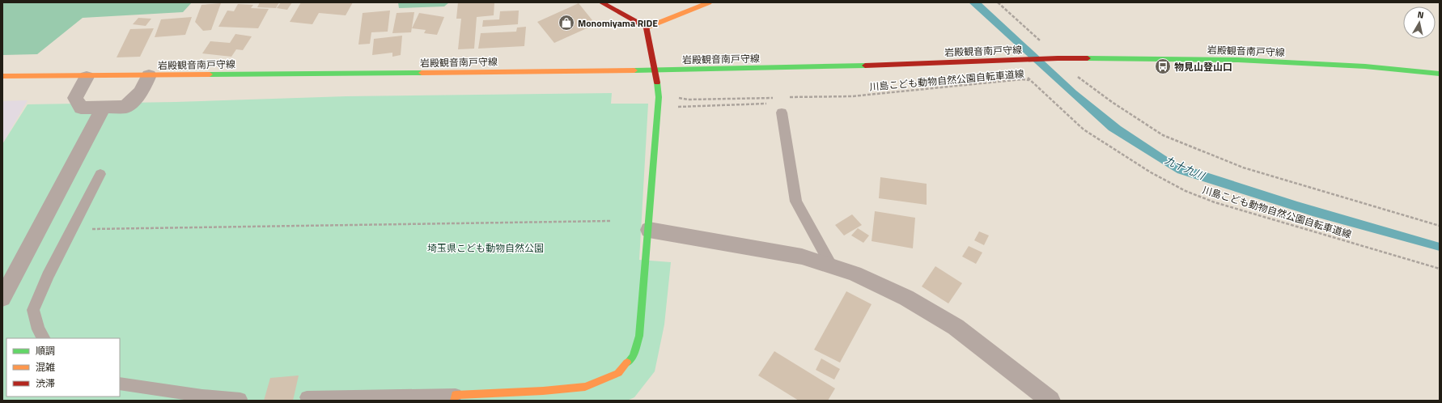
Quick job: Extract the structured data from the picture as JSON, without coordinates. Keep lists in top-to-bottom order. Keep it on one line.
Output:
{"streets":{"main road":["岩殿観音南戸守線"],"path":["川島こども動物自然公園自転車道線"]},"water":["九十九川"],"parks":["埼玉県こども動物自然公園"],"places":{"shop":["Monomiyama RIDE"],"bus stop":["物見山登山口"]},"legend":["順調","混雑","渋滞"],"north":"top"}
